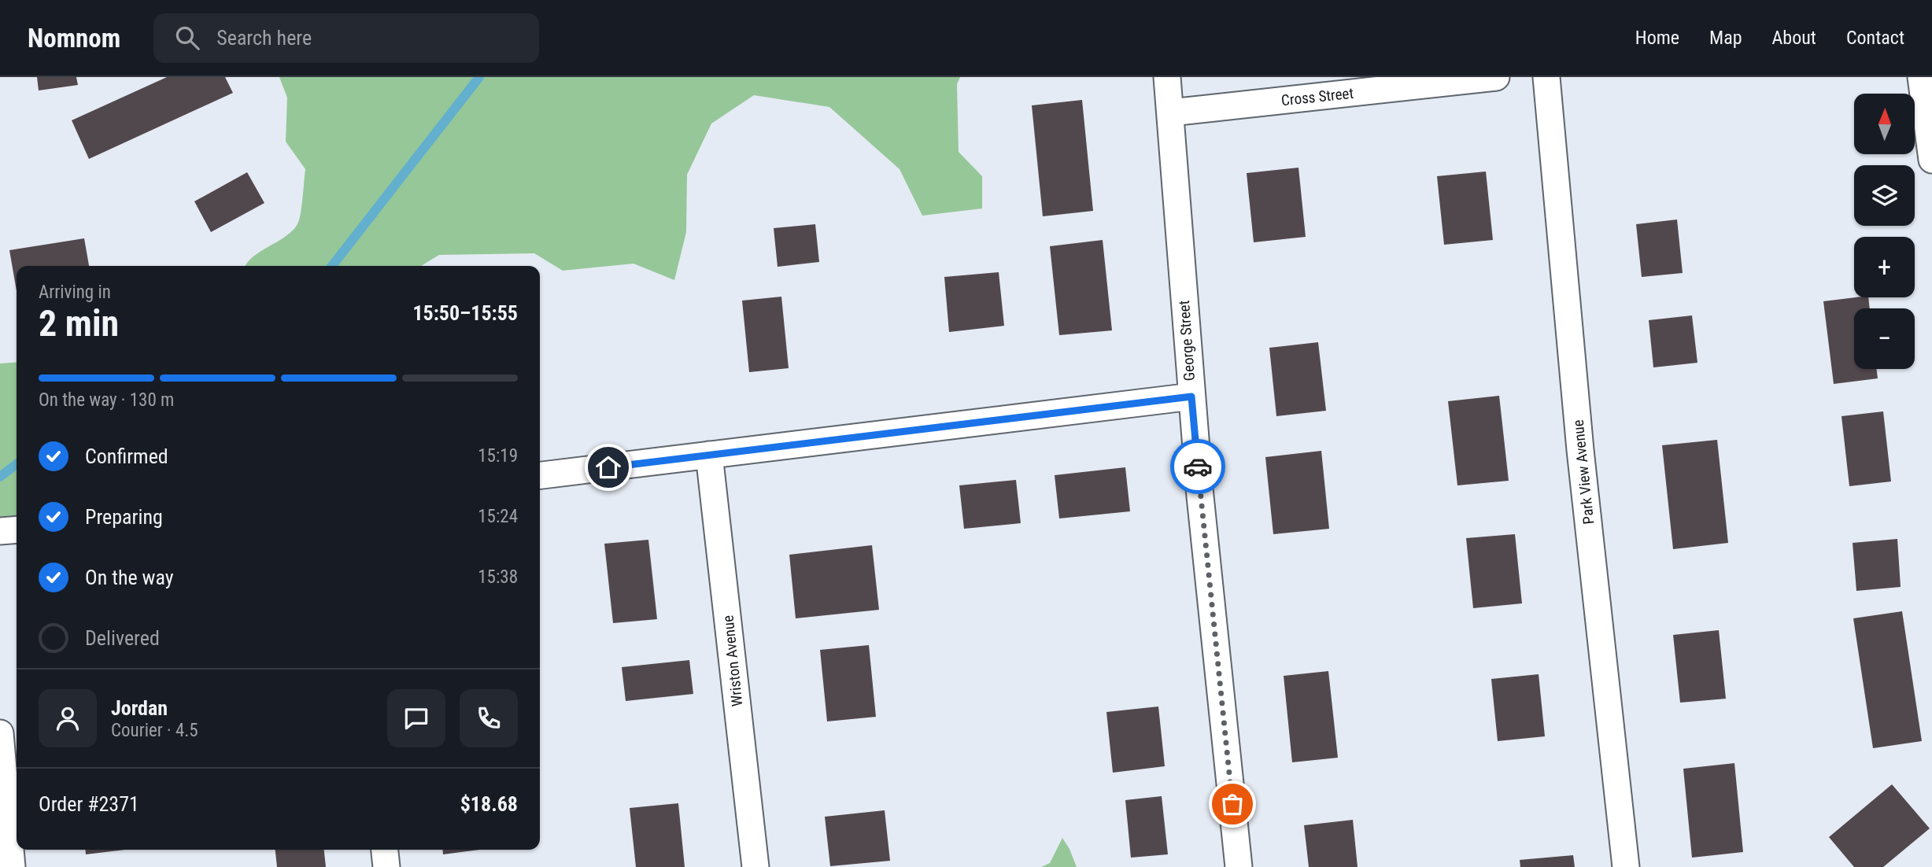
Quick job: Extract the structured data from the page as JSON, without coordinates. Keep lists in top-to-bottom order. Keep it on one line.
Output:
{"streets":{"street":["Cross Street","George Street","Park View Avenue","Wriston Avenue"]},"crossings":[["Cross Street","George Street"]],"north":"top","page":{"header":"Nomnom","search":"Search here","nav":["Home","Map","About","Contact"],"map_buttons":["+","−"],"heading":["2 min","Arriving in","15:50–15:55"],"panel":["Jordan","Courier · 4.5","Order #2371","$18.68"],"bar":"On the way · 130 m","list":[["Confirmed","15:19"],["Preparing","15:24"],["On the way","15:38"],"Delivered"]}}
